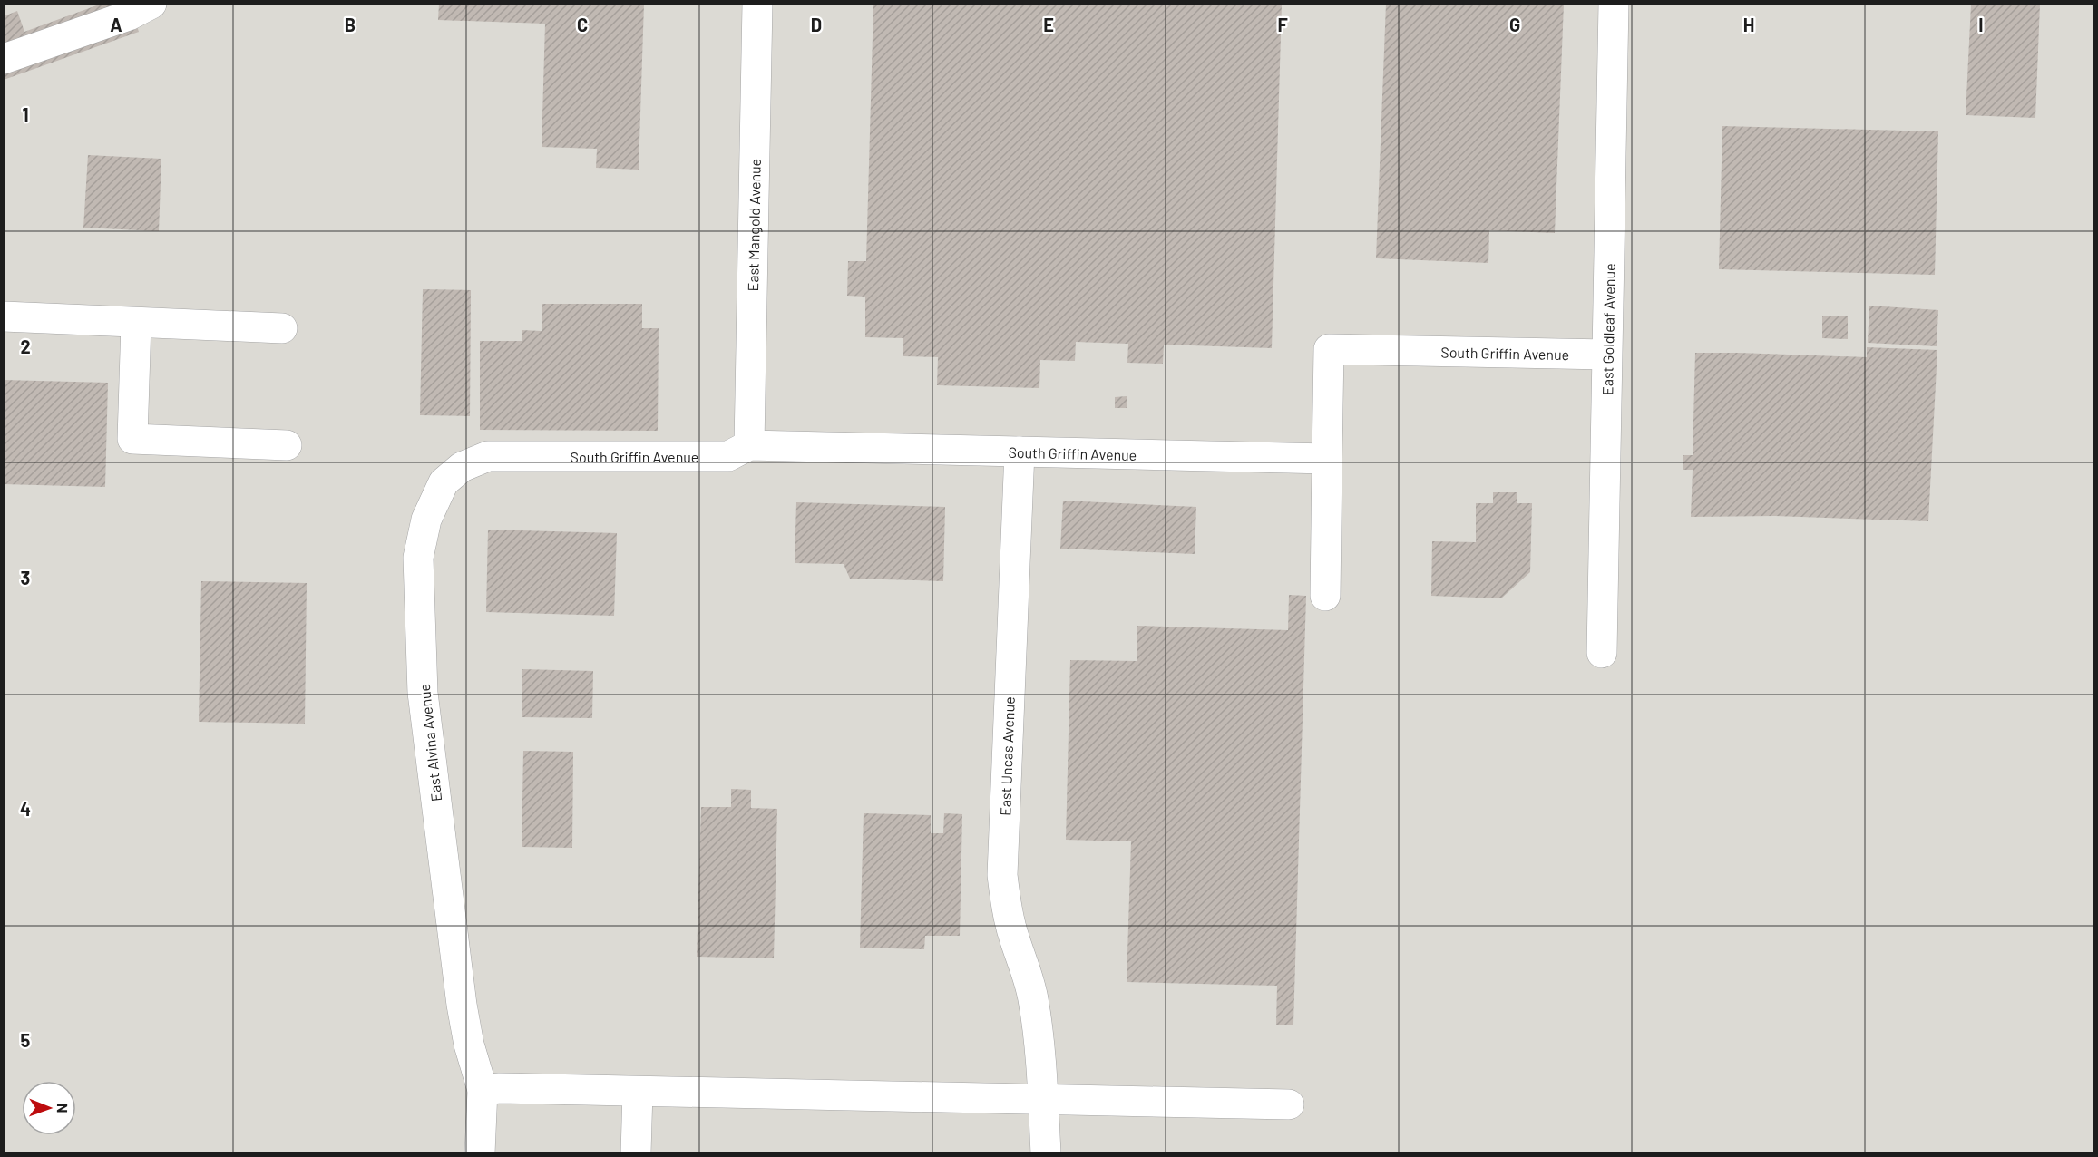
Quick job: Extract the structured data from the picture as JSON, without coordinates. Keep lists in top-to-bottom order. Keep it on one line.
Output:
{"streets":{"street":["East Mangold Avenue","East Goldleaf Avenue","South Griffin Avenue","East Alvina Avenue","East Uncas Avenue"]},"crossings":[["East Mangold Avenue","South Griffin Avenue"],["East Goldleaf Avenue","South Griffin Avenue"],["South Griffin Avenue","East Alvina Avenue"],["South Griffin Avenue","East Uncas Avenue"]],"north":"right","grid":{"columns":["A","B","C","D","E","F","G","H","I"],"rows":["1","2","3","4","5"]}}
